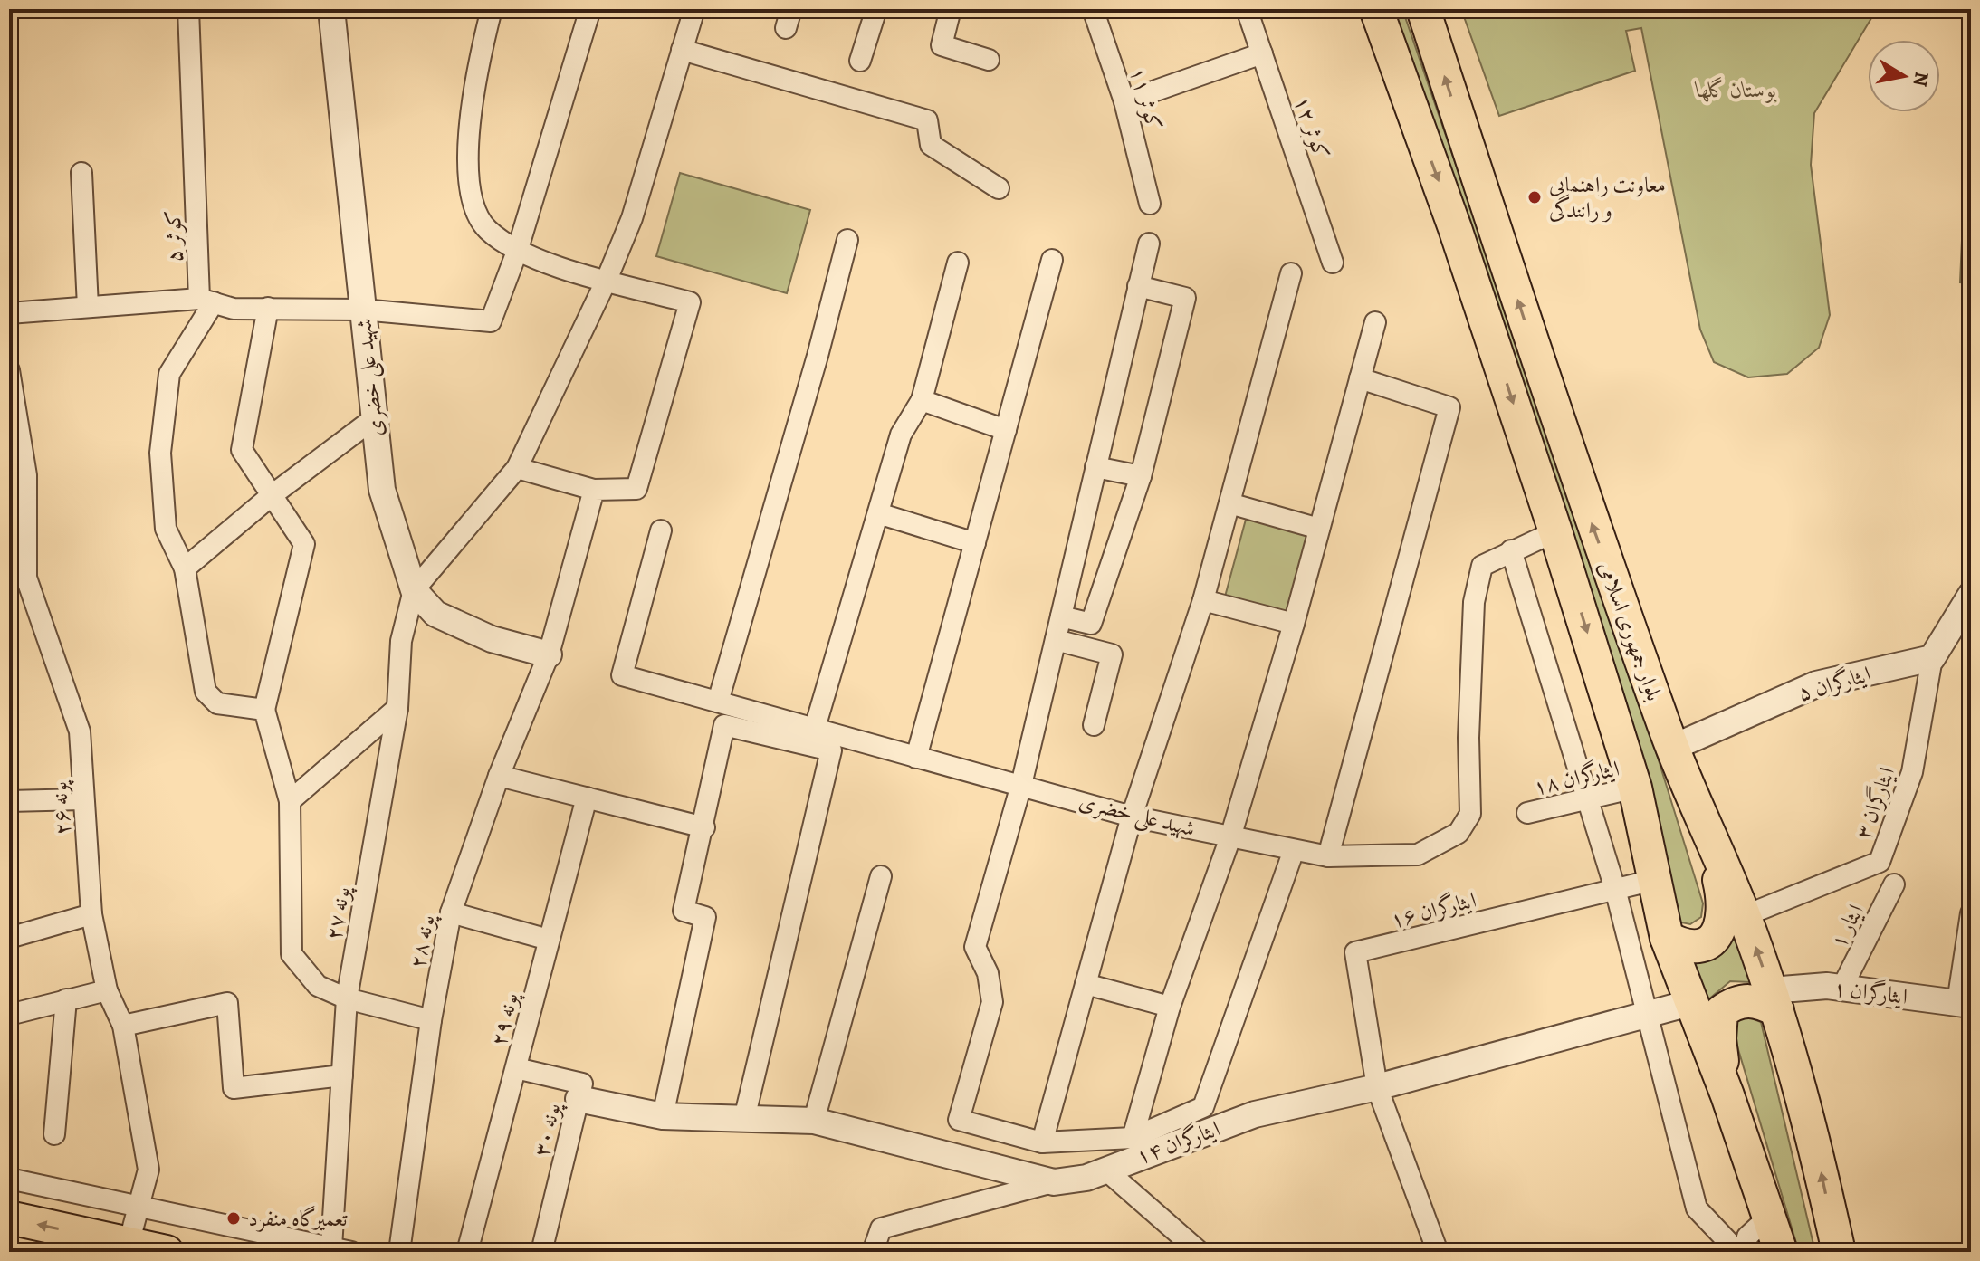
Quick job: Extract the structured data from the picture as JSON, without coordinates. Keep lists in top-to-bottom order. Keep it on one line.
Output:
{"streets":{"main road":["بلوار جمهوری اسلامی"],"street":["کوثر ۱۱","کوثر ۱۲","کوثر ۵","شهید علی خضری","ایثارگران ۵","ایثارگران ۱۸","ایثارگران ۳","پونه ۲۶","ایثارگران ۱۶","پونه ۲۷","ایثار ۱","پونه ۲۸","ایثارگران ۱","پونه ۲۹","پونه ۳۰","ایثارگران ۱۴"]},"crossings":[["شهید علی خضری","بلوار جمهوری اسلامی"],["شهید علی خضری","پونه ۲۷"],["شهید علی خضری","پونه ۲۸"],["بلوار جمهوری اسلامی","ایثارگران ۵"],["بلوار جمهوری اسلامی","ایثارگران ۱۸"],["بلوار جمهوری اسلامی","ایثارگران ۳"],["بلوار جمهوری اسلامی","ایثارگران ۱۶"],["بلوار جمهوری اسلامی","ایثارگران ۱"],["بلوار جمهوری اسلامی","ایثارگران ۱۴"],["ایثارگران ۵","ایثارگران ۳"],["ایثارگران ۱۶","ایثارگران ۱۴"],["ایثار ۱","ایثارگران ۱"],["پونه ۲۹","پونه ۳۰"],["پونه ۳۰","ایثارگران ۱۴"]],"parks":["بوستان گلها"],"places":["معاونت راهنمایی و رانندگی","تعمیرگاه منفرد"],"north":"right"}
